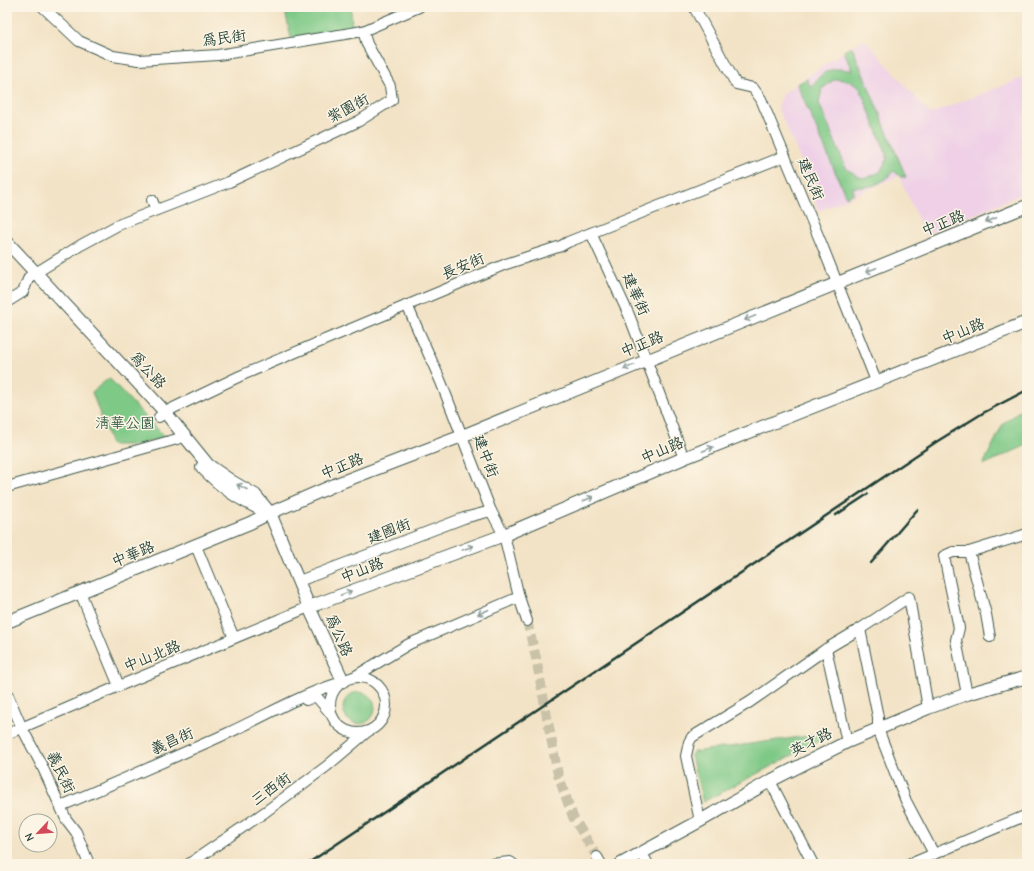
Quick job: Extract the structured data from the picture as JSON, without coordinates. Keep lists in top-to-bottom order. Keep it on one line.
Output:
{"streets":{"street":["為民街","紫園街","建民街","中正路","長安街","建華街","中山路","為公路","建中街","建國街","中華路","中山北路","義昌街","英才路","義民街","三西街"]},"crossings":[["為民街","紫園街"],["建民街","中正路"],["建民街","長安街"],["建民街","中山路"],["中正路","建華街"],["中正路","為公路"],["中正路","建中街"],["中正路","中華路"],["長安街","建華街"],["長安街","為公路"],["長安街","建中街"],["建華街","中山路"],["中山路","為公路"],["中山路","建中街"],["中山路","中山北路"],["為公路","建國街"],["為公路","中華路"],["為公路","中山北路"],["為公路","三西街"],["建中街","建國街"],["中山北路","義民街"],["義昌街","義民街"]],"one_way":["中正路"],"parks":["清華公園"],"north":"bottom left"}
